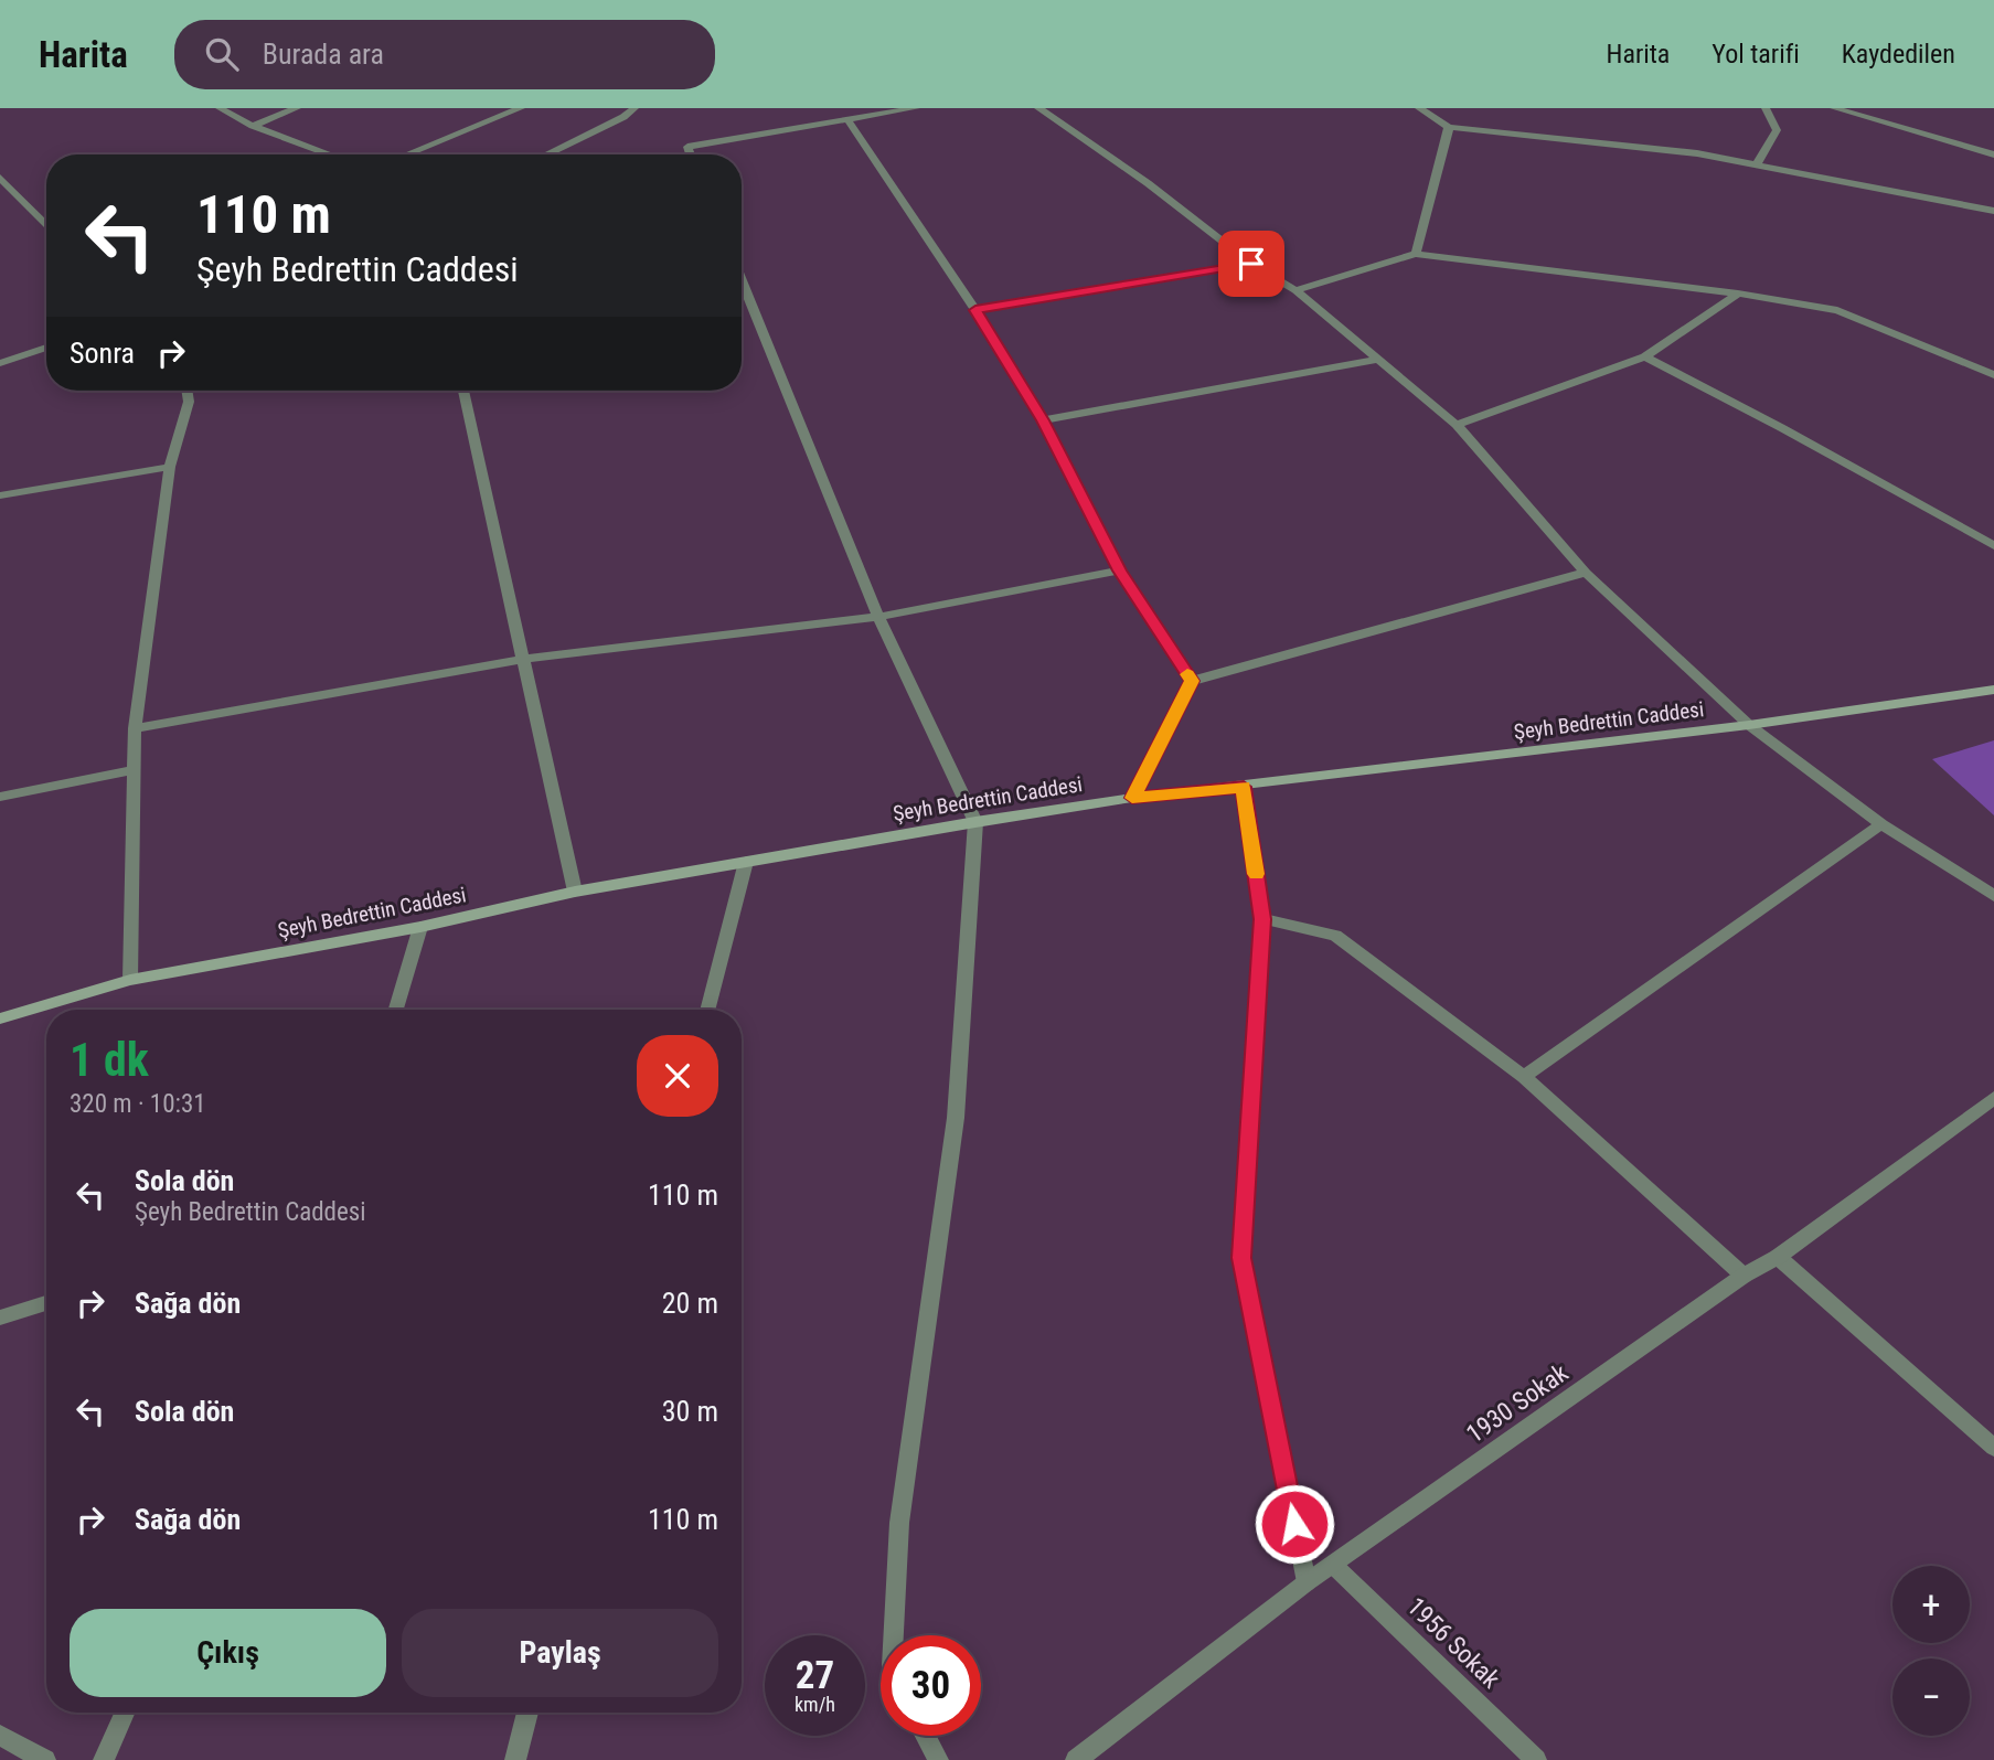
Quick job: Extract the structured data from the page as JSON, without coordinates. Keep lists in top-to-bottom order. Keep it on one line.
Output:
{"streets":{"main road":["Şeyh Bedrettin Caddesi"],"street":["1930 Sokak","1956 Sokak"]},"crossings":[["1930 Sokak","1956 Sokak"]],"page":{"header":"Harita","search":"Burada ara","nav":["Harita","Yol tarifi","Kaydedilen"],"turn":["110 m","Şeyh Bedrettin Caddesi"],"then":"Sonra","heading":["1 dk","320 m · 10:31"],"list":[{"name":"Sola dön","note":"Şeyh Bedrettin Caddesi","value":"110 m"},{"name":"Sağa dön","value":"20 m"},{"name":"Sola dön","value":"30 m"},{"name":"Sağa dön","value":"110 m"}],"map_buttons":["+","−"],"buttons":["Çıkış","Paylaş"],"speed":"27 km/h","limit":"30"}}
